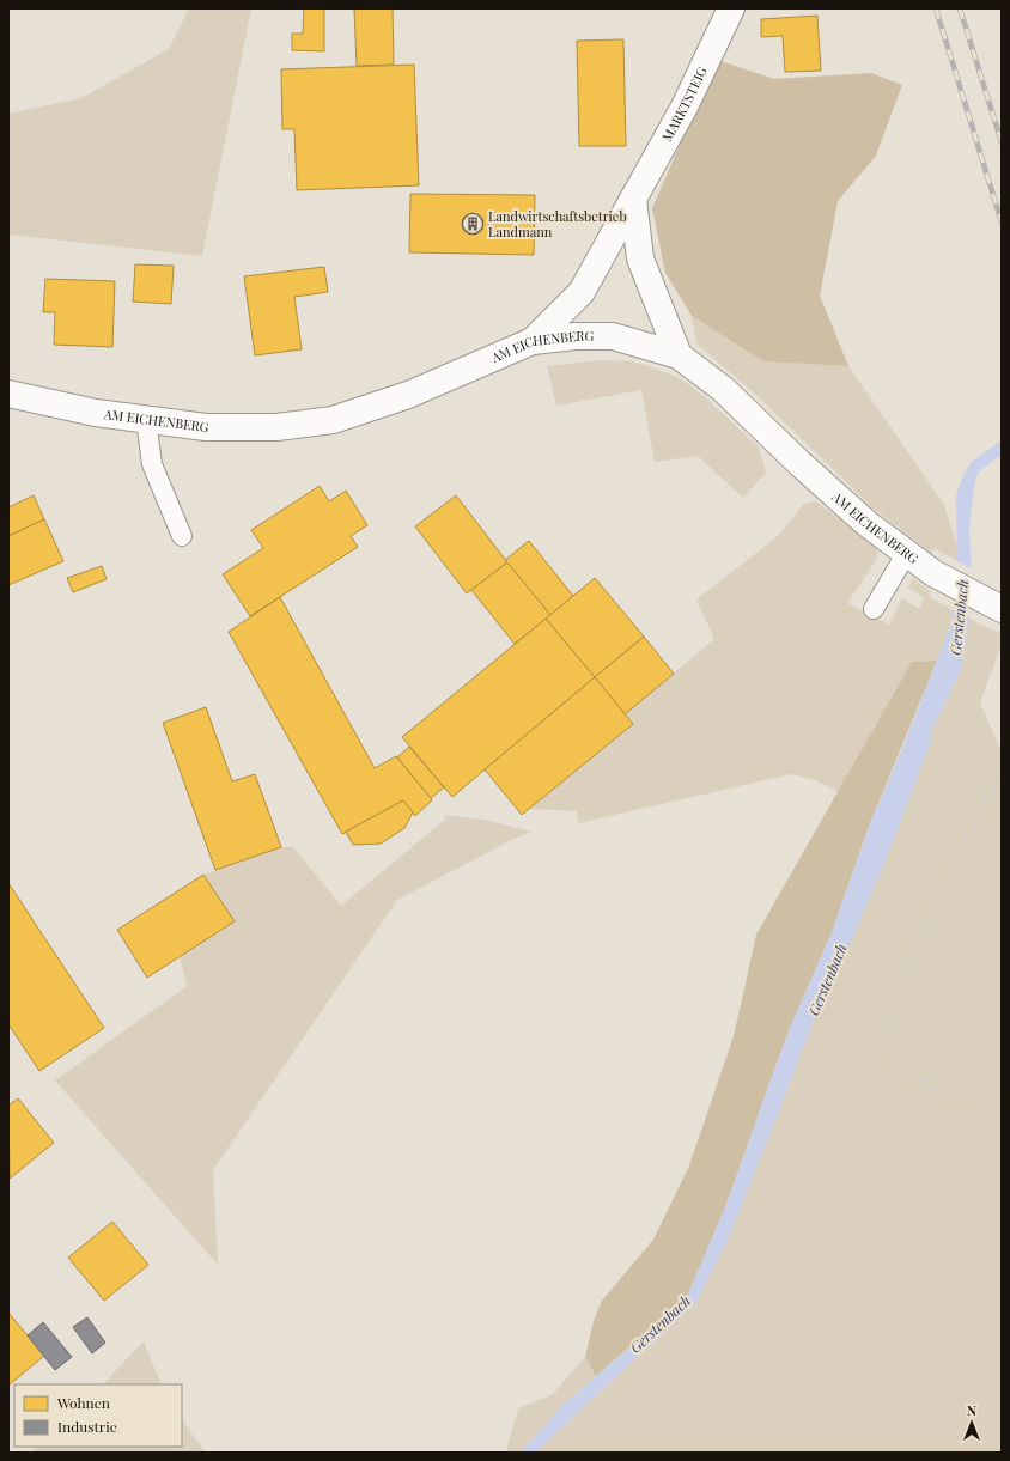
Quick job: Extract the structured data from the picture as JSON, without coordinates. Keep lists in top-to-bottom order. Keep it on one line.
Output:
{"streets":{"street":["MARKTSTEIG","AM EICHENBERG"]},"crossings":[["MARKTSTEIG","AM EICHENBERG"]],"water":["Gerstenbach"],"places":{"building":["Landwirtschaftsbetrieb Landmann"]},"legend":["Wohnen","Industrie"],"north":"top"}
